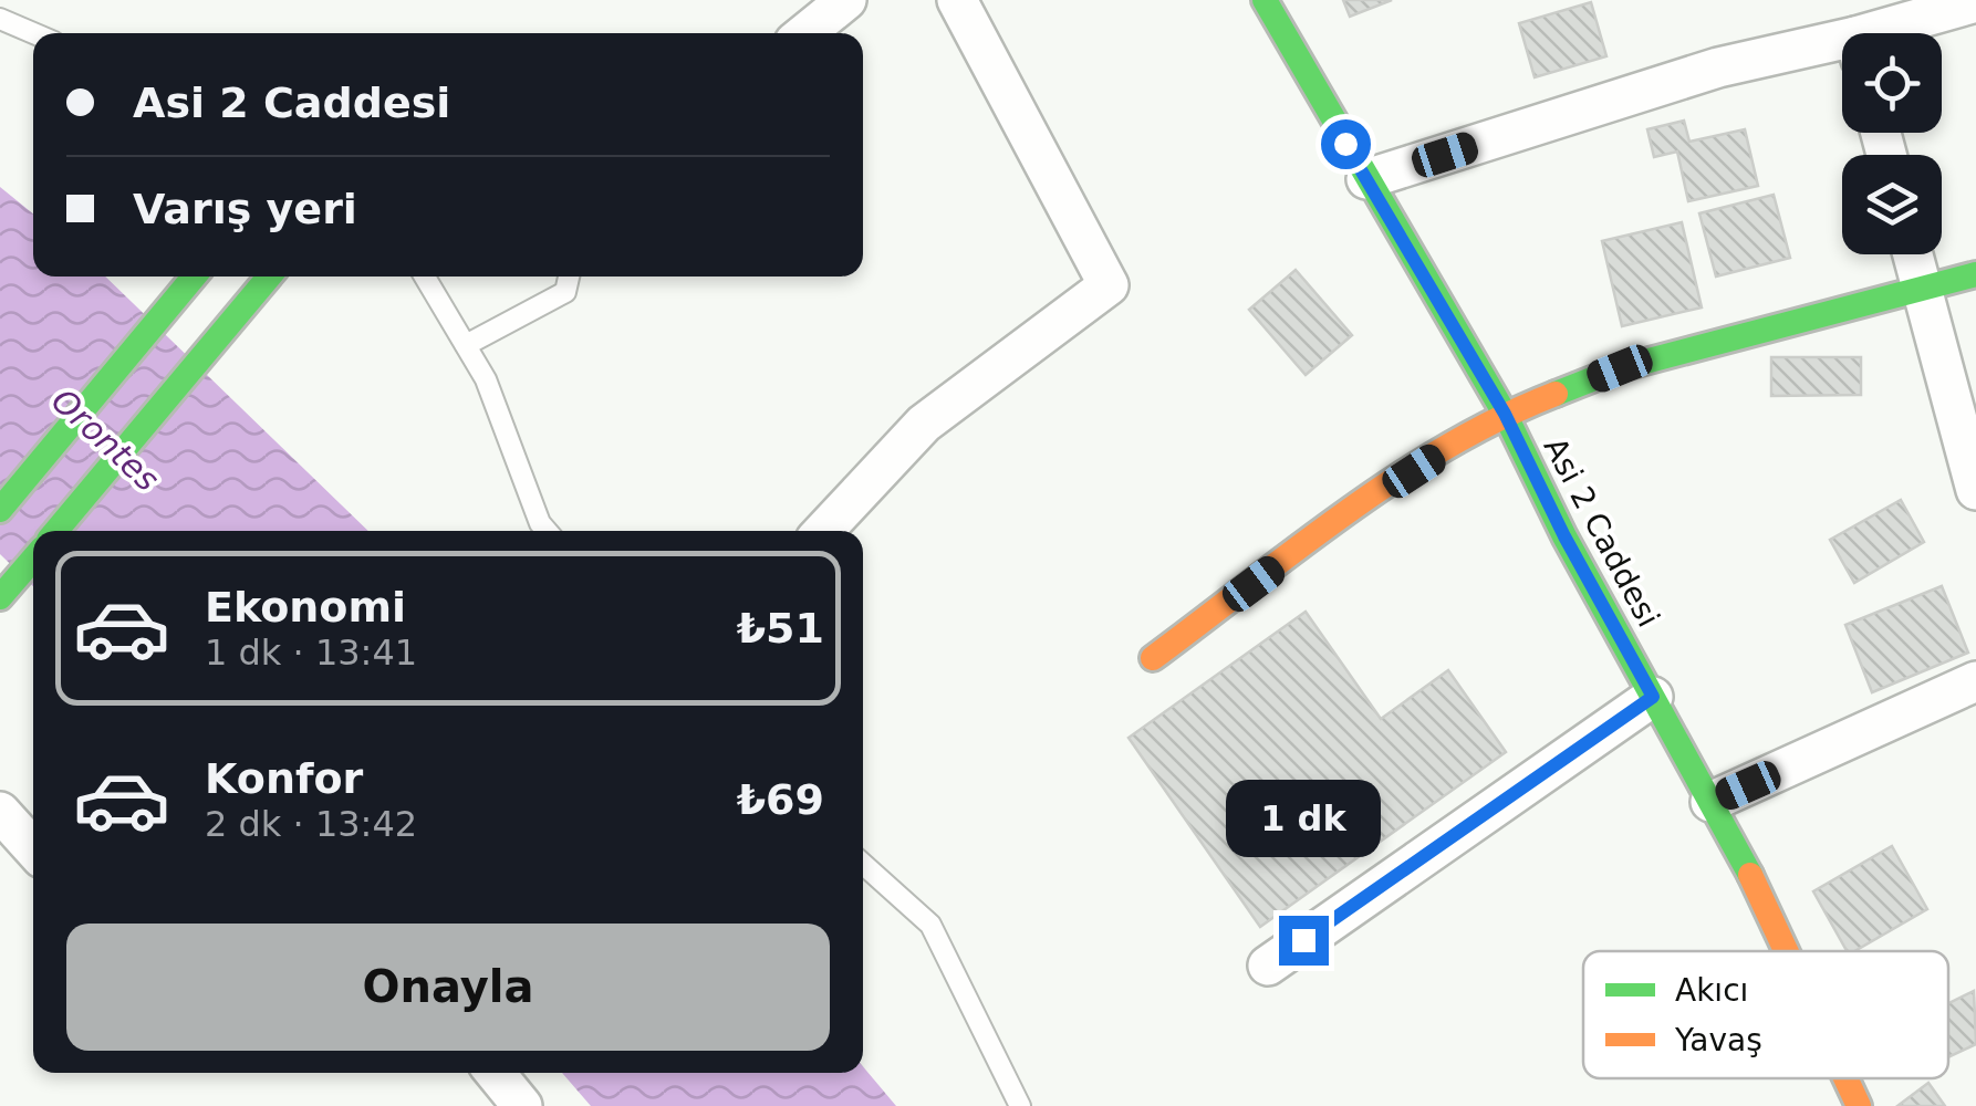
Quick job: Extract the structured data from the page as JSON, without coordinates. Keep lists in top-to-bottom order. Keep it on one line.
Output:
{"streets":{"street":["Asi 2 Caddesi"]},"water":["Orontes"],"legend":["Akıcı","Yavaş"],"page":{"banner":["Asi 2 Caddesi","Varış yeri"],"list":[{"name":"Ekonomi","note":"1 dk · 13:41","value":"₺51"},{"name":"Konfor","note":"2 dk · 13:42","value":"₺69"}],"bubble":"1 dk","buttons":"Onayla"}}
